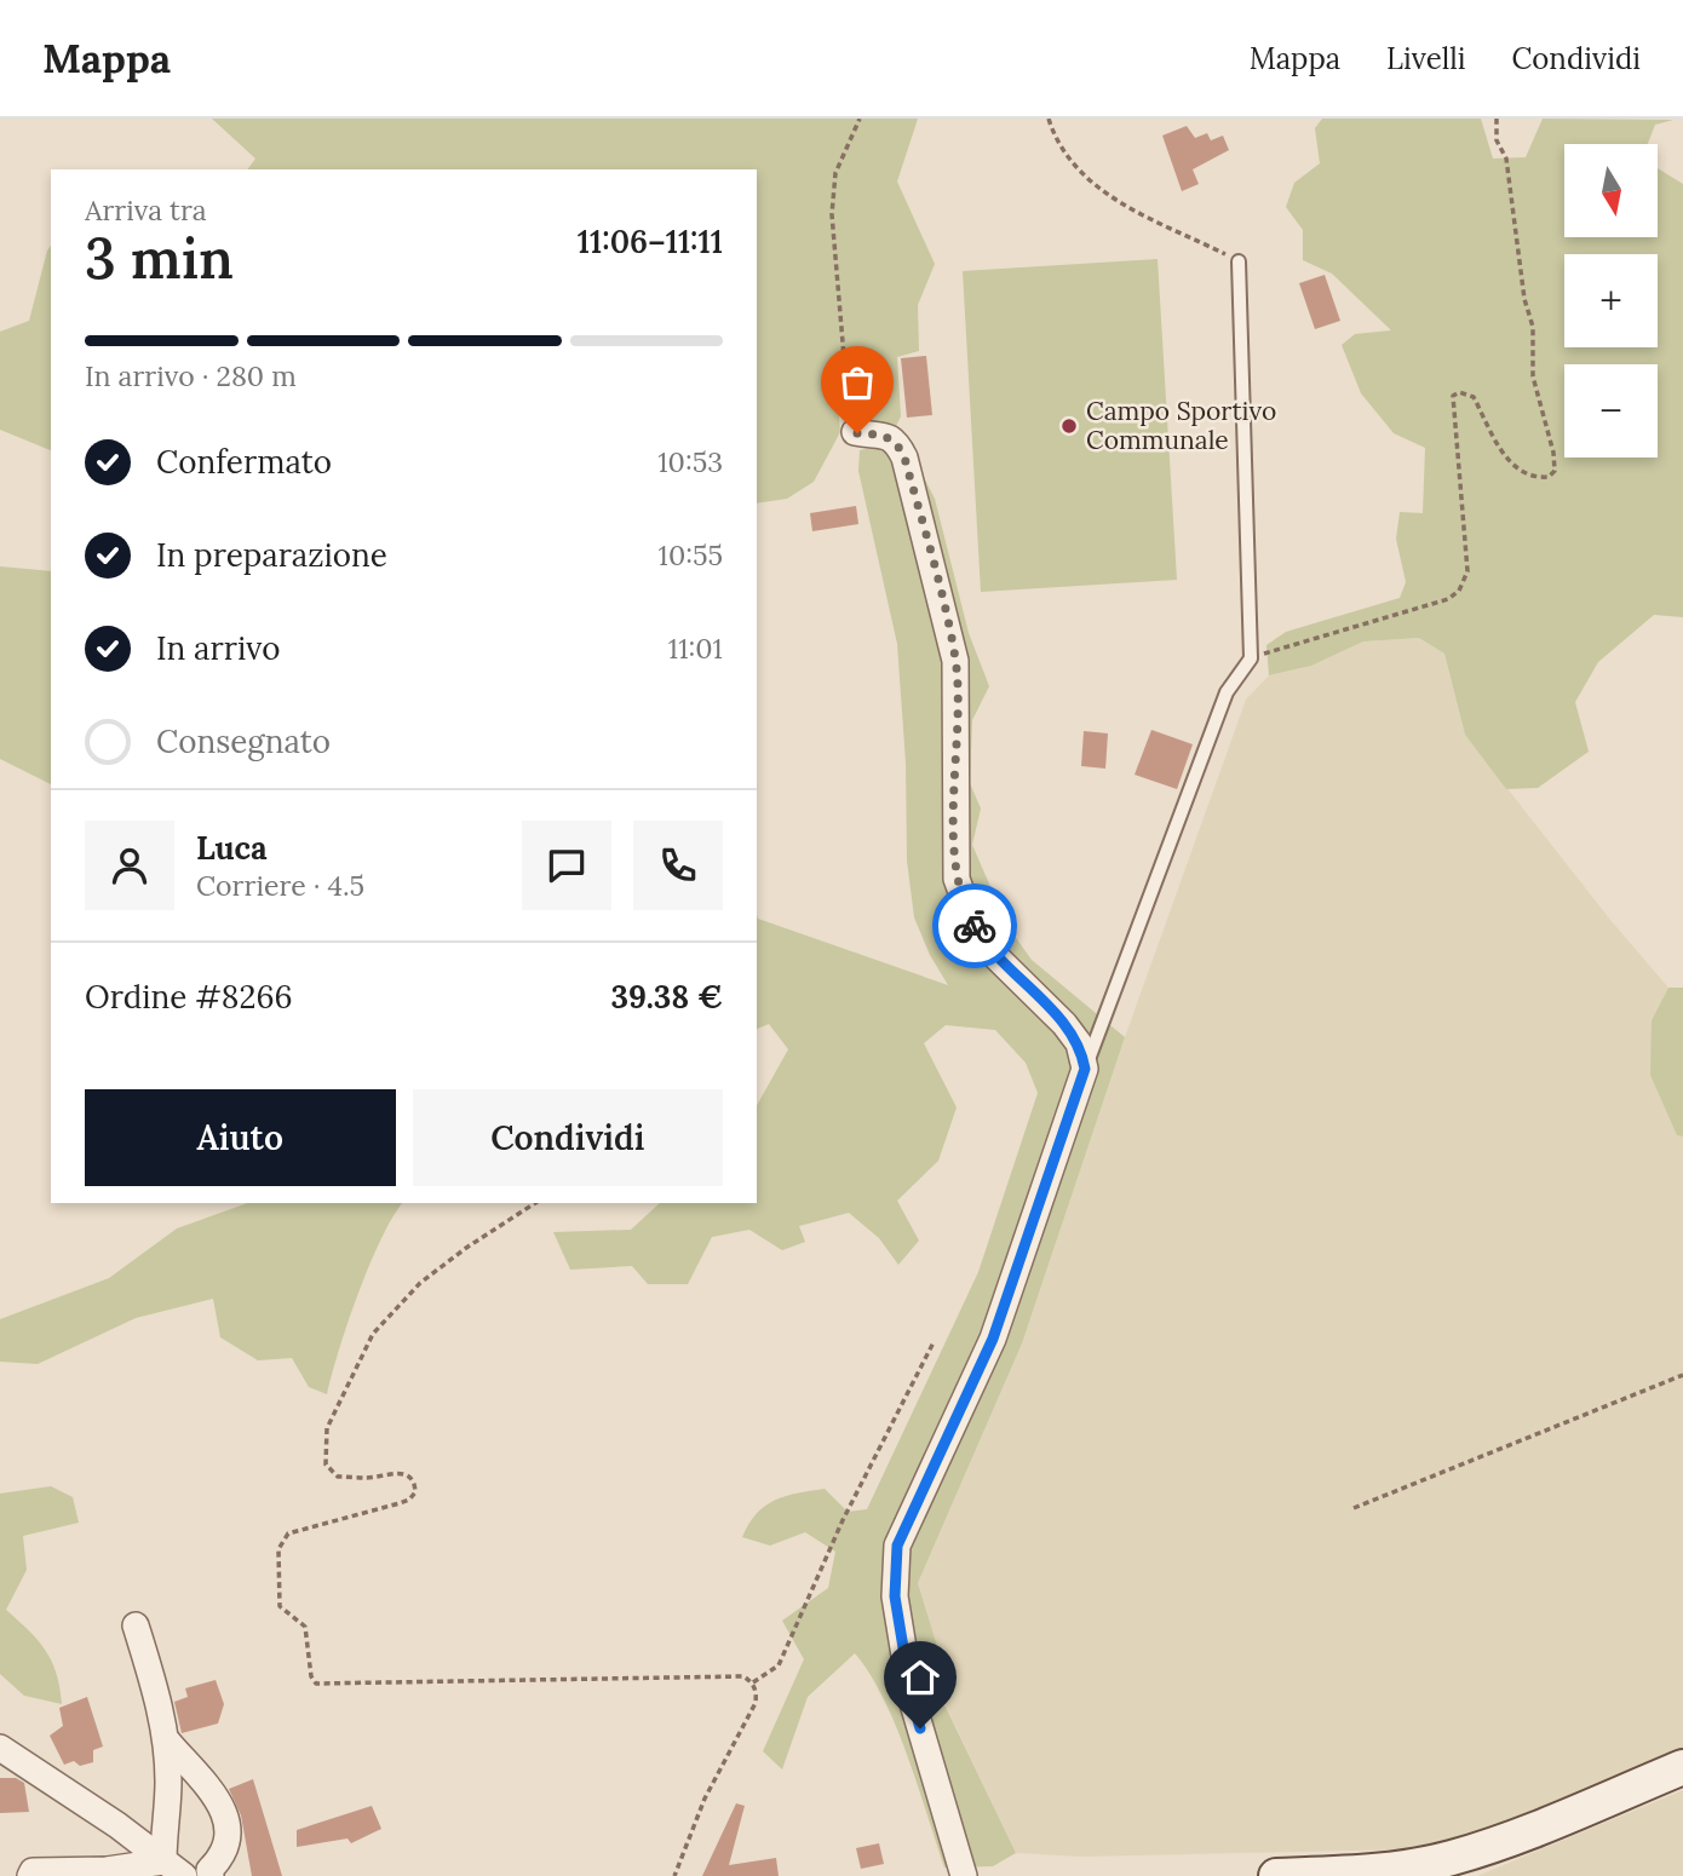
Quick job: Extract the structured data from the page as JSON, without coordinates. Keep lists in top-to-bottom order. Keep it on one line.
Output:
{"places":["Campo Sportivo Communale"],"north":"bottom","page":{"header":"Mappa","nav":["Mappa","Livelli","Condividi"],"map_buttons":["+","−"],"heading":["3 min","Arriva tra","11:06–11:11"],"panel":["Luca","Corriere · 4.5","Ordine #8266","39.38 €"],"bar":"In arrivo · 280 m","list":[["Confermato","10:53"],["In preparazione","10:55"],["In arrivo","11:01"],"Consegnato"],"buttons":["Aiuto","Condividi"]}}
